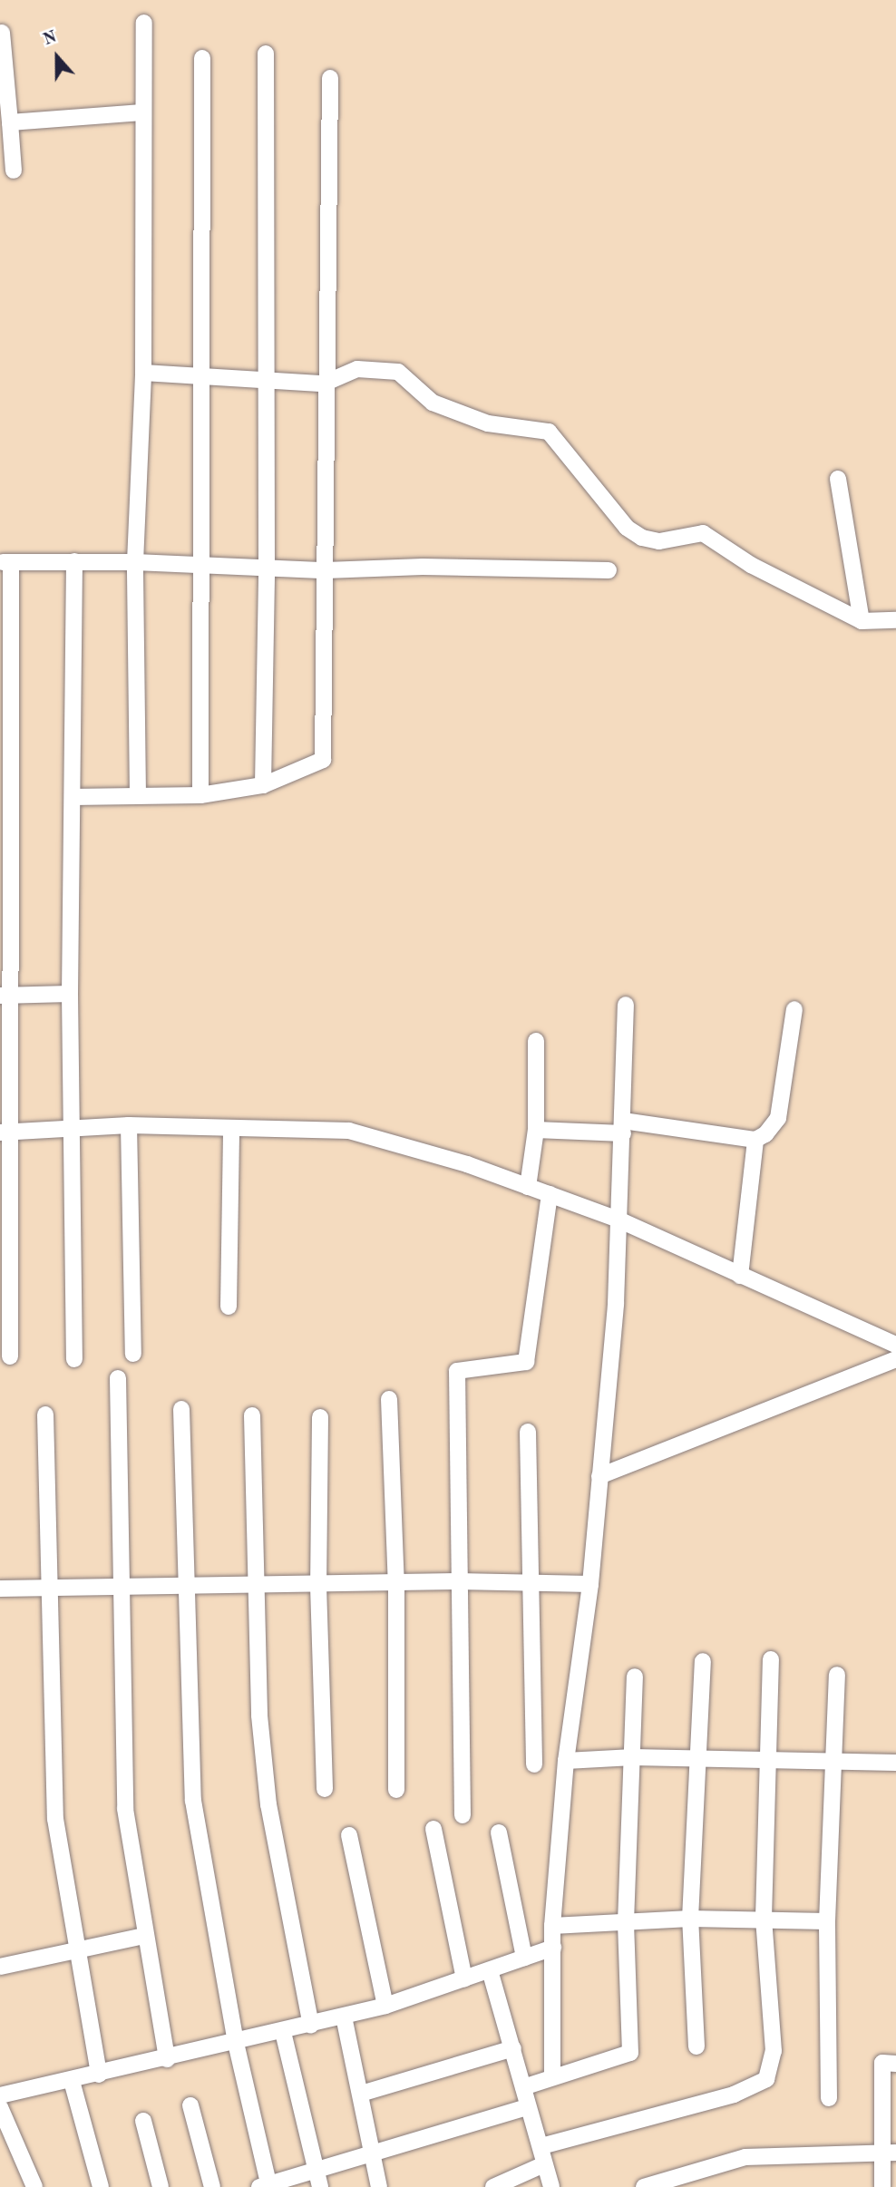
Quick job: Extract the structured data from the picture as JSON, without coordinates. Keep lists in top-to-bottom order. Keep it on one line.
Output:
{"north":"top"}
